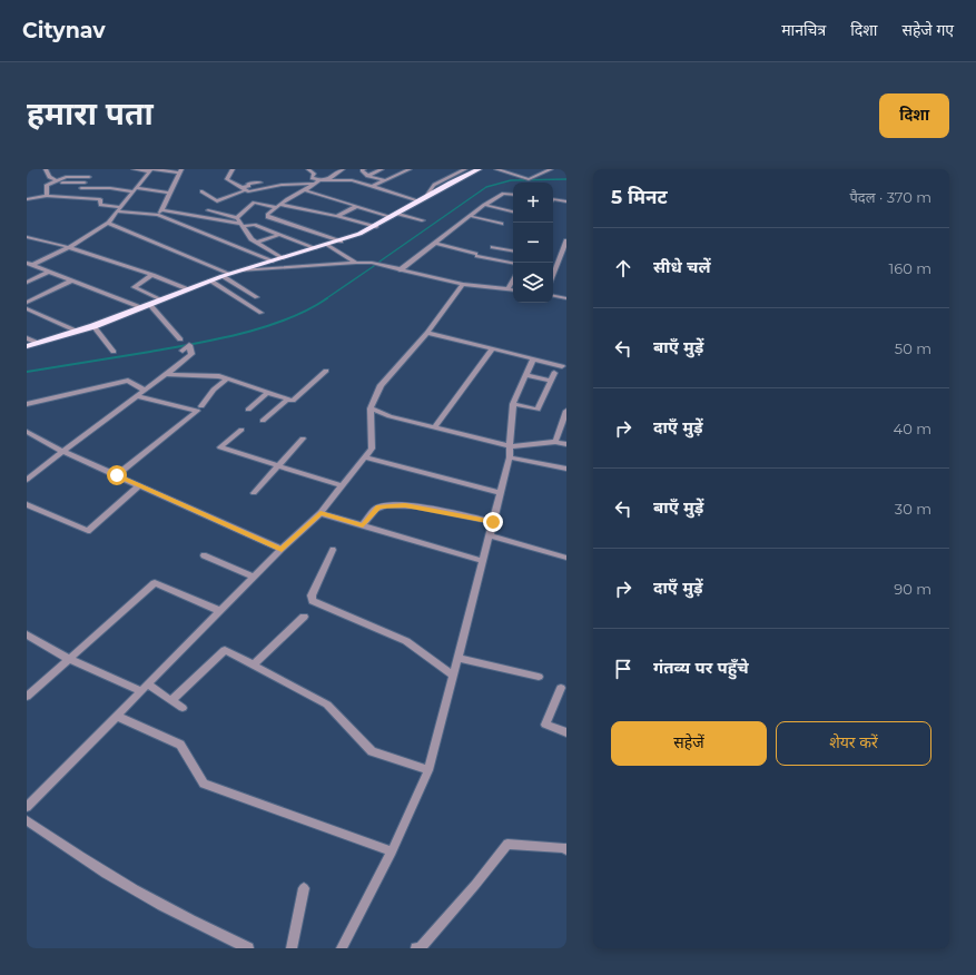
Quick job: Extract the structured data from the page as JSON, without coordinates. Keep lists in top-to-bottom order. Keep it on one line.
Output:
{"page":{"header":"Citynav","nav":["मानचित्र","दिशा","सहेजे गए"],"buttons":["दिशा",["सहेजें","शेयर करें"]],"title":"हमारा पता","heading":["5 मिनट","पैदल · 370 m"],"map_buttons":["+","−"],"list":[["सीधे चलें","160 m"],["बाएँ मुड़ें","50 m"],["दाएँ मुड़ें","40 m"],["बाएँ मुड़ें","30 m"],["दाएँ मुड़ें","90 m"],"गंतव्य पर पहुँचे"]}}
